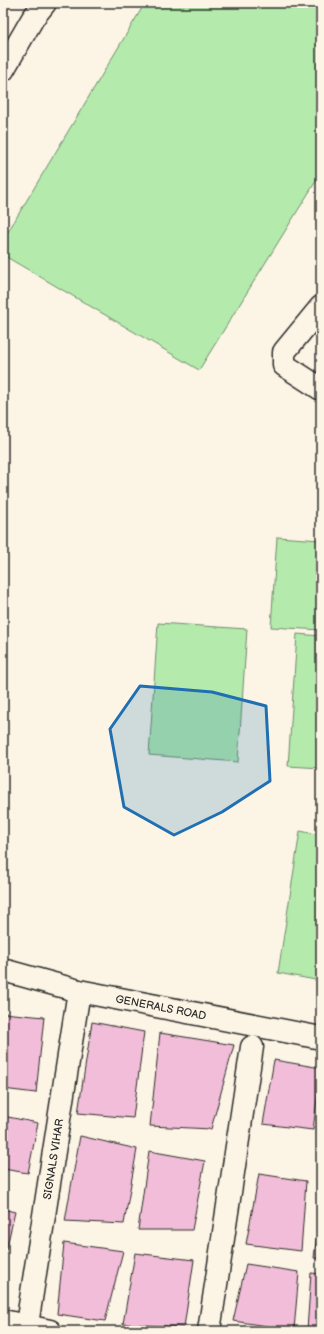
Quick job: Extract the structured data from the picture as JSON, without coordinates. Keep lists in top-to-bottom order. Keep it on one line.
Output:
{"streets":{"street":["GENERALS ROAD","SIGNALS VIHAR"]},"crossings":[["GENERALS ROAD","SIGNALS VIHAR"]]}
